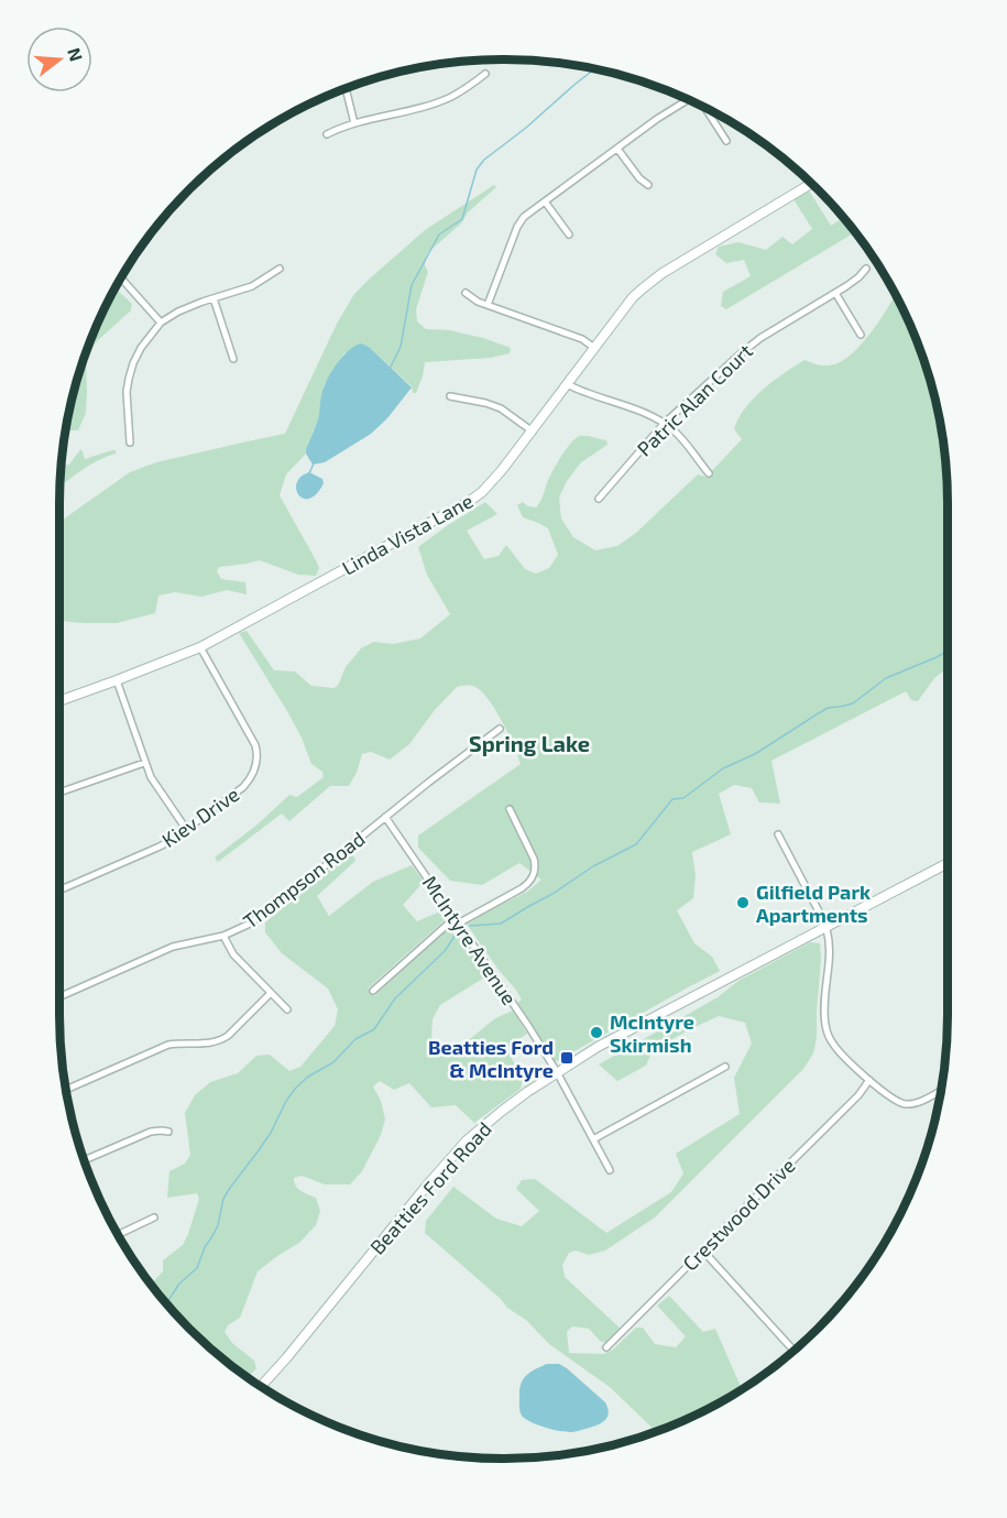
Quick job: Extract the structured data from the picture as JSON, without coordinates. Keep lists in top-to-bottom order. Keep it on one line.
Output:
{"streets":{"street":["Patric Alan Court","Linda Vista Lane","Kiev Drive","Thompson Road","McIntyre Avenue","Beatties Ford Road","Crestwood Drive"]},"crossings":[["Linda Vista Lane","Kiev Drive"],["Thompson Road","McIntyre Avenue"],["McIntyre Avenue","Beatties Ford Road"]],"districts":["Spring Lake"],"places":{"other":["Gilfield Park Apartments","McIntyre Skirmish"],"transit":["Beatties Ford & McIntyre"]},"north":"right"}
